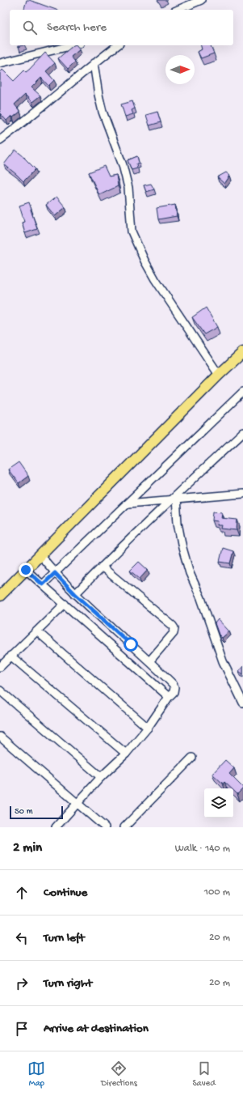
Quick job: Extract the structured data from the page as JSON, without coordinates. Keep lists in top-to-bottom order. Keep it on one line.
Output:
{"scale_bar":"50 m","north":"right","page":{"search":"Search here","scale":"50 m","heading":["2 min","Walk · 140 m"],"list":[["Continue","100 m"],["Turn left","20 m"],["Turn right","20 m"],"Arrive at destination"],"nav":["Map","Directions","Saved"]}}
